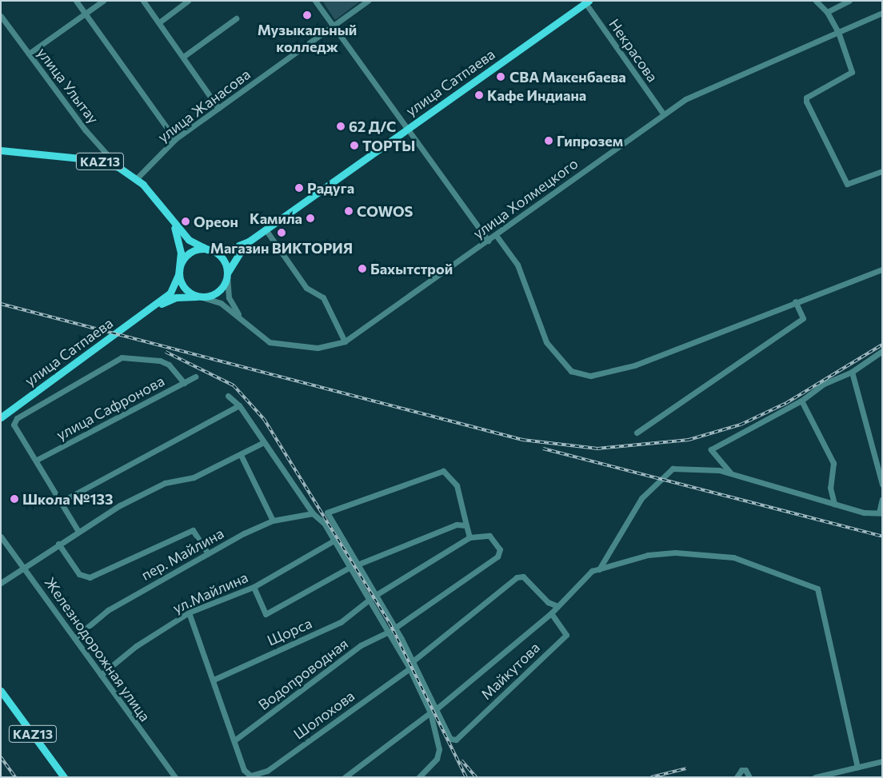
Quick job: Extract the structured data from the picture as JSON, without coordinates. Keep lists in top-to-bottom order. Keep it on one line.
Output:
{"streets":{"main road":["улица Сатпаева","KAZ13"],"street":["Некрасова","улица Улытау","улица Жанасова","улица Холмецкого","улица Сафронова","пер. Майлина","ул.Майлина","Щорса","Железнодорожная улица","Майкутова","Водопроводная","Шолохова"]},"crossings":[["Некрасова","улица Сатпаева"],["Некрасова","улица Холмецкого"],["улица Сатпаева","KAZ13"],["улица Улытау","KAZ13"],["улица Жанасова","KAZ13"],["пер. Майлина","Железнодорожная улица"],["ул.Майлина","Железнодорожная улица"],["Щорса","Водопроводная"],["Водопроводная","Шолохова"]],"places":["Музыкальный колледж","СВА Макенбаева","Кафе Индиана","62 Д/С","Гипрозем","ТОРТЫ","Радуга","COWOS","Камила","Ореон","Магазин ВИКТОРИЯ","Бахытстрой","Школа №133"]}
